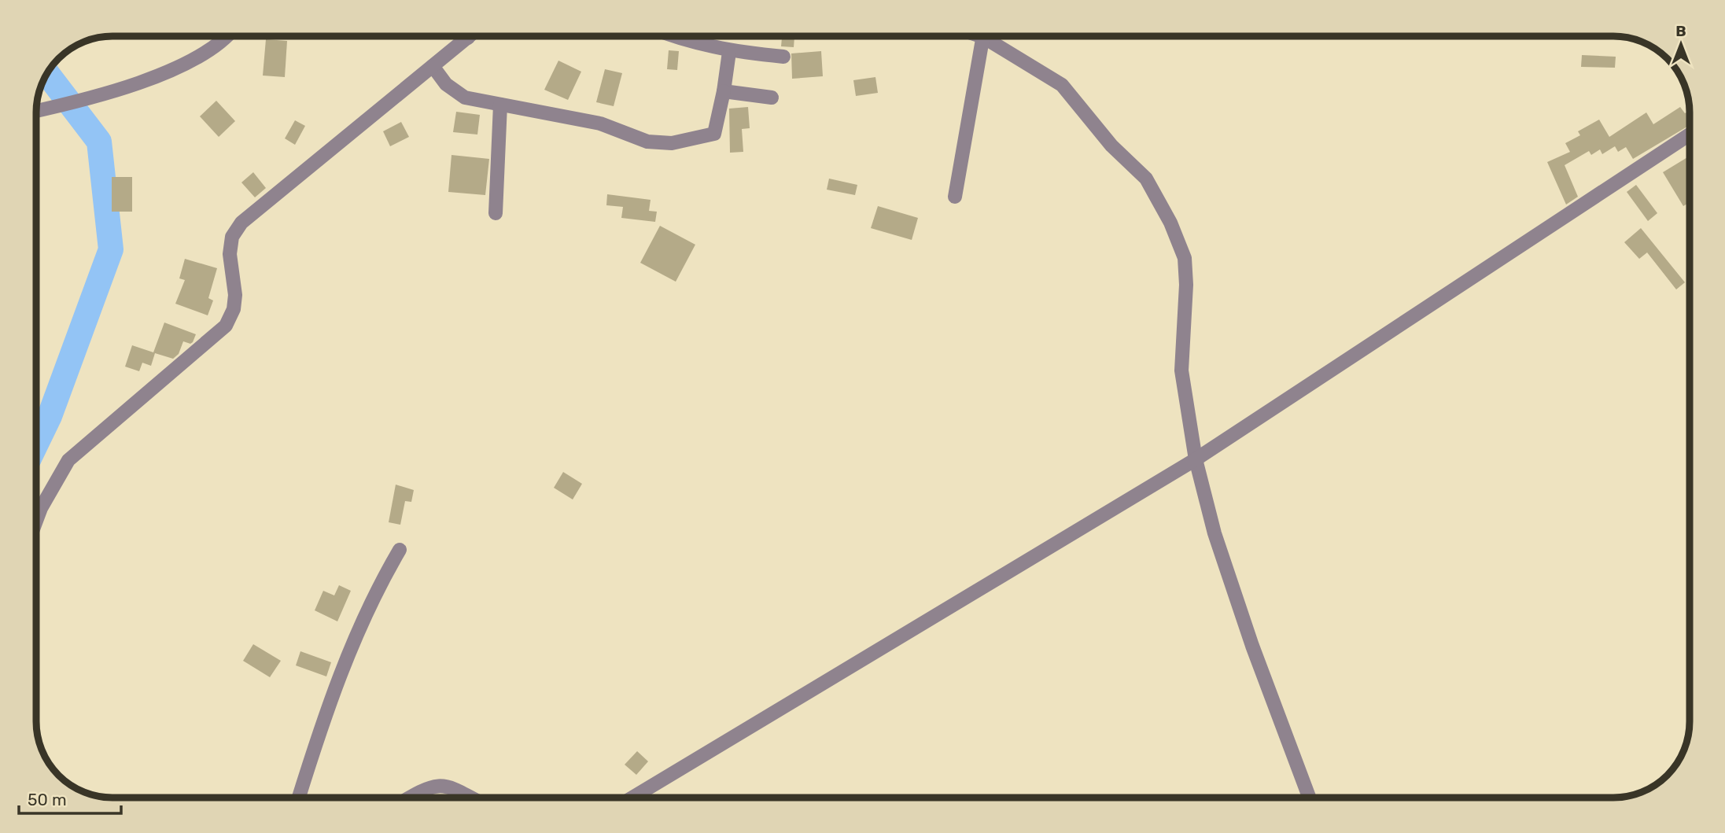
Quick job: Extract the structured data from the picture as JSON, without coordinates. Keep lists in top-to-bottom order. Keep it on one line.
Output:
{"scale_bar":"50 m","north":"top"}
